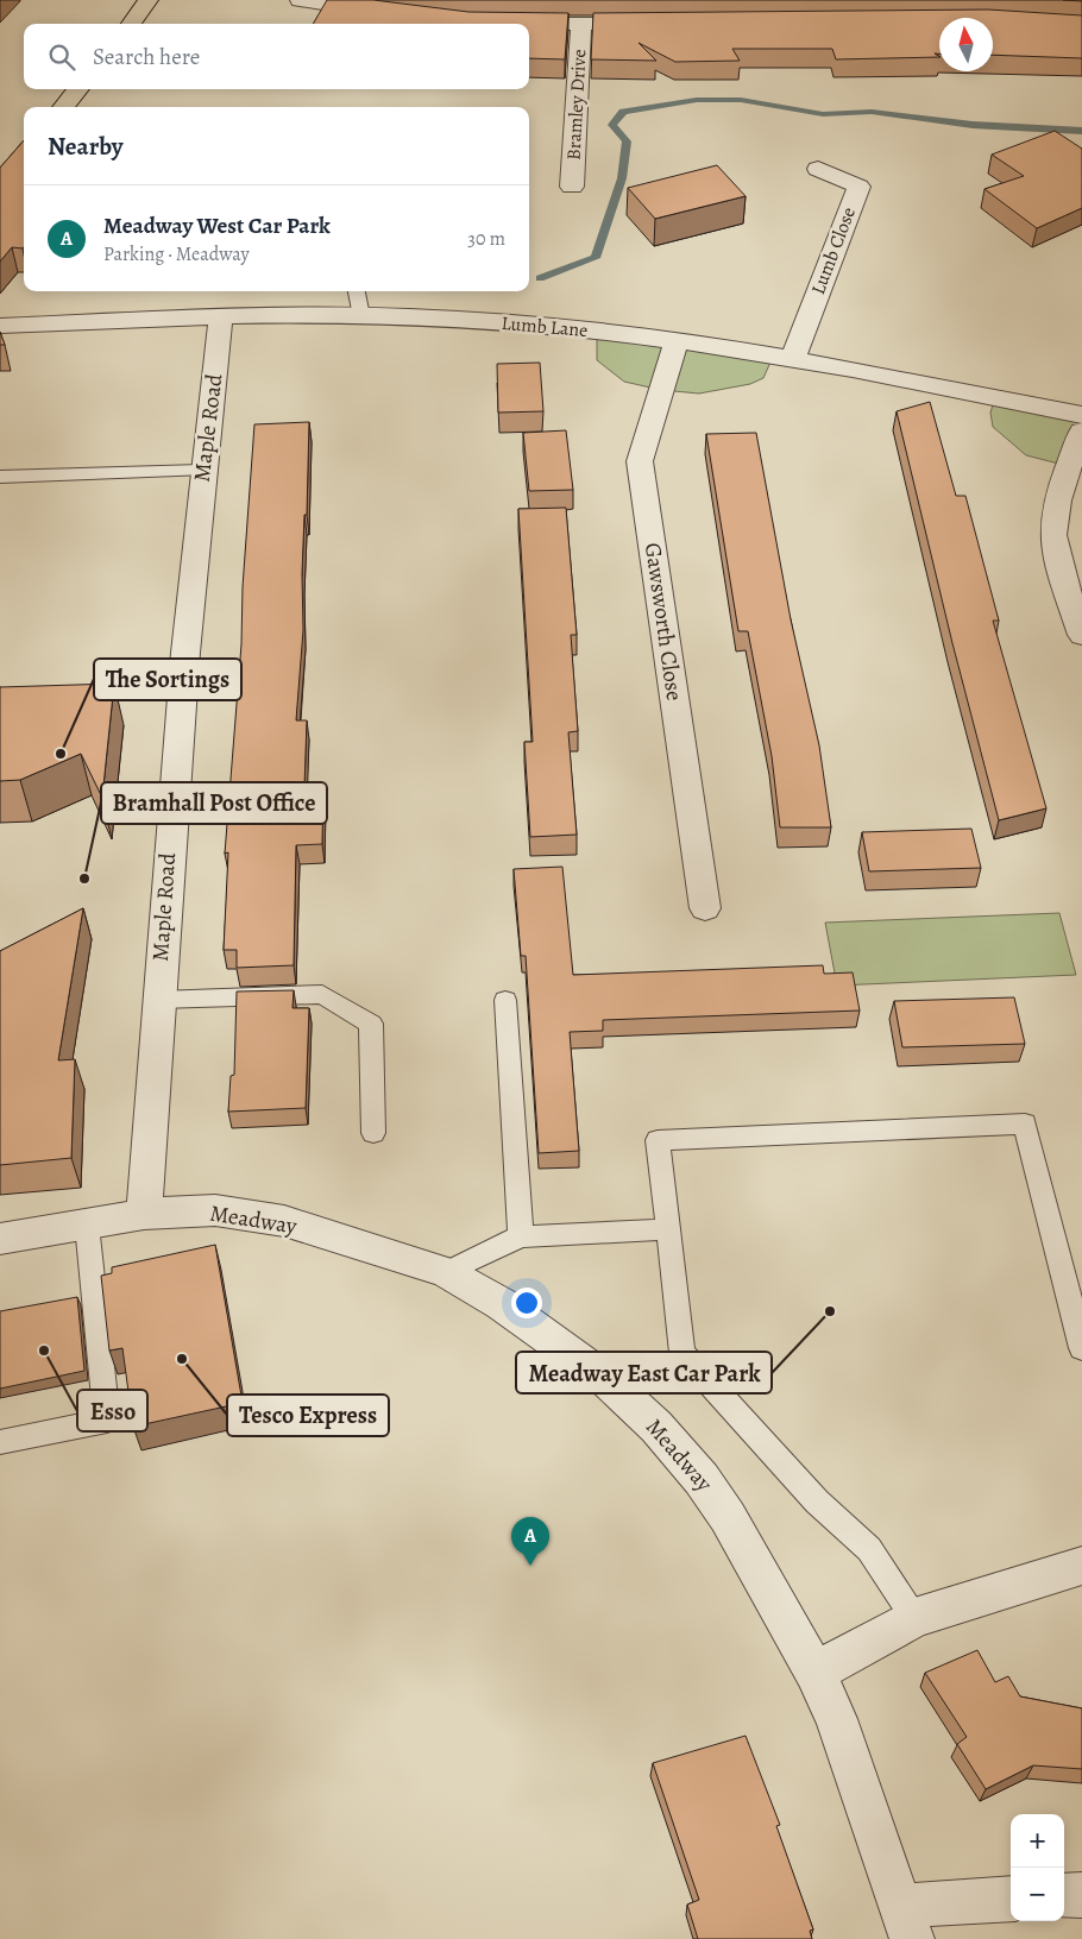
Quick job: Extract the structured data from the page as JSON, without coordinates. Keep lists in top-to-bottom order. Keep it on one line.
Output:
{"streets":{"street":["Bramley Drive","Lumb Close","Lumb Lane","Maple Road","Gawsworth Close","Meadway"]},"crossings":[["Lumb Close","Lumb Lane"],["Lumb Lane","Maple Road"],["Lumb Lane","Gawsworth Close"],["Maple Road","Meadway"]],"places":["The Sortings","Bramhall Post Office","Meadway East Car Park","Esso","Tesco Express"],"north":"top","page":{"search":"Search here","heading":"Nearby","list":[{"mark":"A","name":"Meadway West Car Park","note":"Parking · Meadway","value":"30 m"}],"pins":"A","map_buttons":["+","−"]}}
